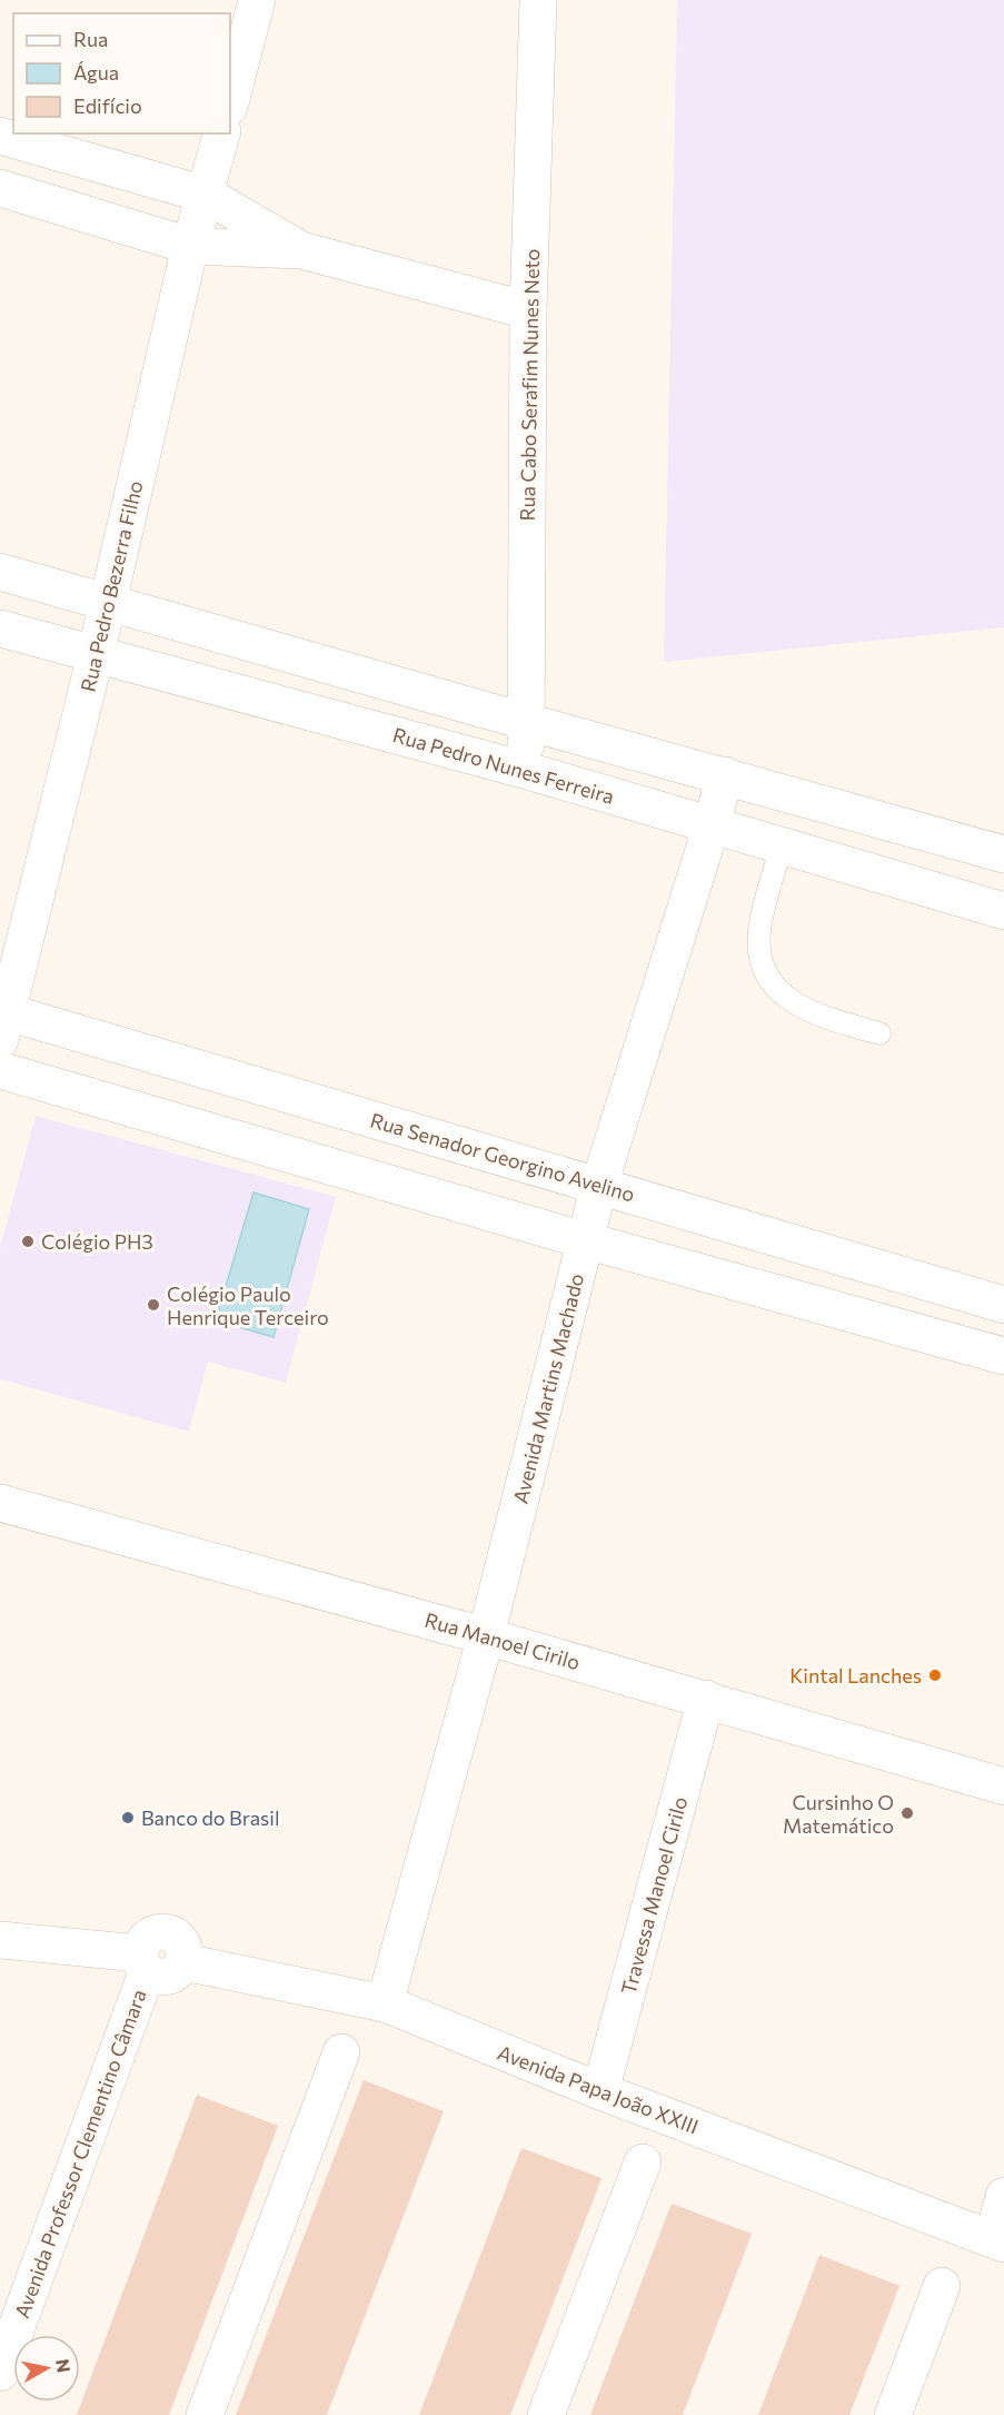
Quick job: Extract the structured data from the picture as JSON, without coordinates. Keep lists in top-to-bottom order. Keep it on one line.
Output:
{"streets":{"street":["Rua Cabo Serafim Nunes Neto","Rua Pedro Bezerra Filho","Rua Pedro Nunes Ferreira","Rua Senador Georgino Avelino","Avenida Martins Machado","Rua Manoel Cirilo","Travessa Manoel Cirilo","Avenida Papa João XXIII","Avenida Professor Clementino Câmara"]},"crossings":[["Rua Cabo Serafim Nunes Neto","Rua Pedro Nunes Ferreira"],["Rua Pedro Bezerra Filho","Rua Pedro Nunes Ferreira"],["Rua Pedro Bezerra Filho","Rua Senador Georgino Avelino"],["Rua Pedro Nunes Ferreira","Avenida Martins Machado"],["Rua Senador Georgino Avelino","Avenida Martins Machado"],["Avenida Martins Machado","Rua Manoel Cirilo"],["Avenida Martins Machado","Avenida Papa João XXIII"],["Rua Manoel Cirilo","Travessa Manoel Cirilo"],["Travessa Manoel Cirilo","Avenida Papa João XXIII"],["Avenida Papa João XXIII","Avenida Professor Clementino Câmara"]],"places":["Colégio PH3","Colégio Paulo Henrique Terceiro","Kintal Lanches","Cursinho O Matemático","Banco do Brasil"],"legend":["Rua","Água","Edifício"],"north":"right"}
